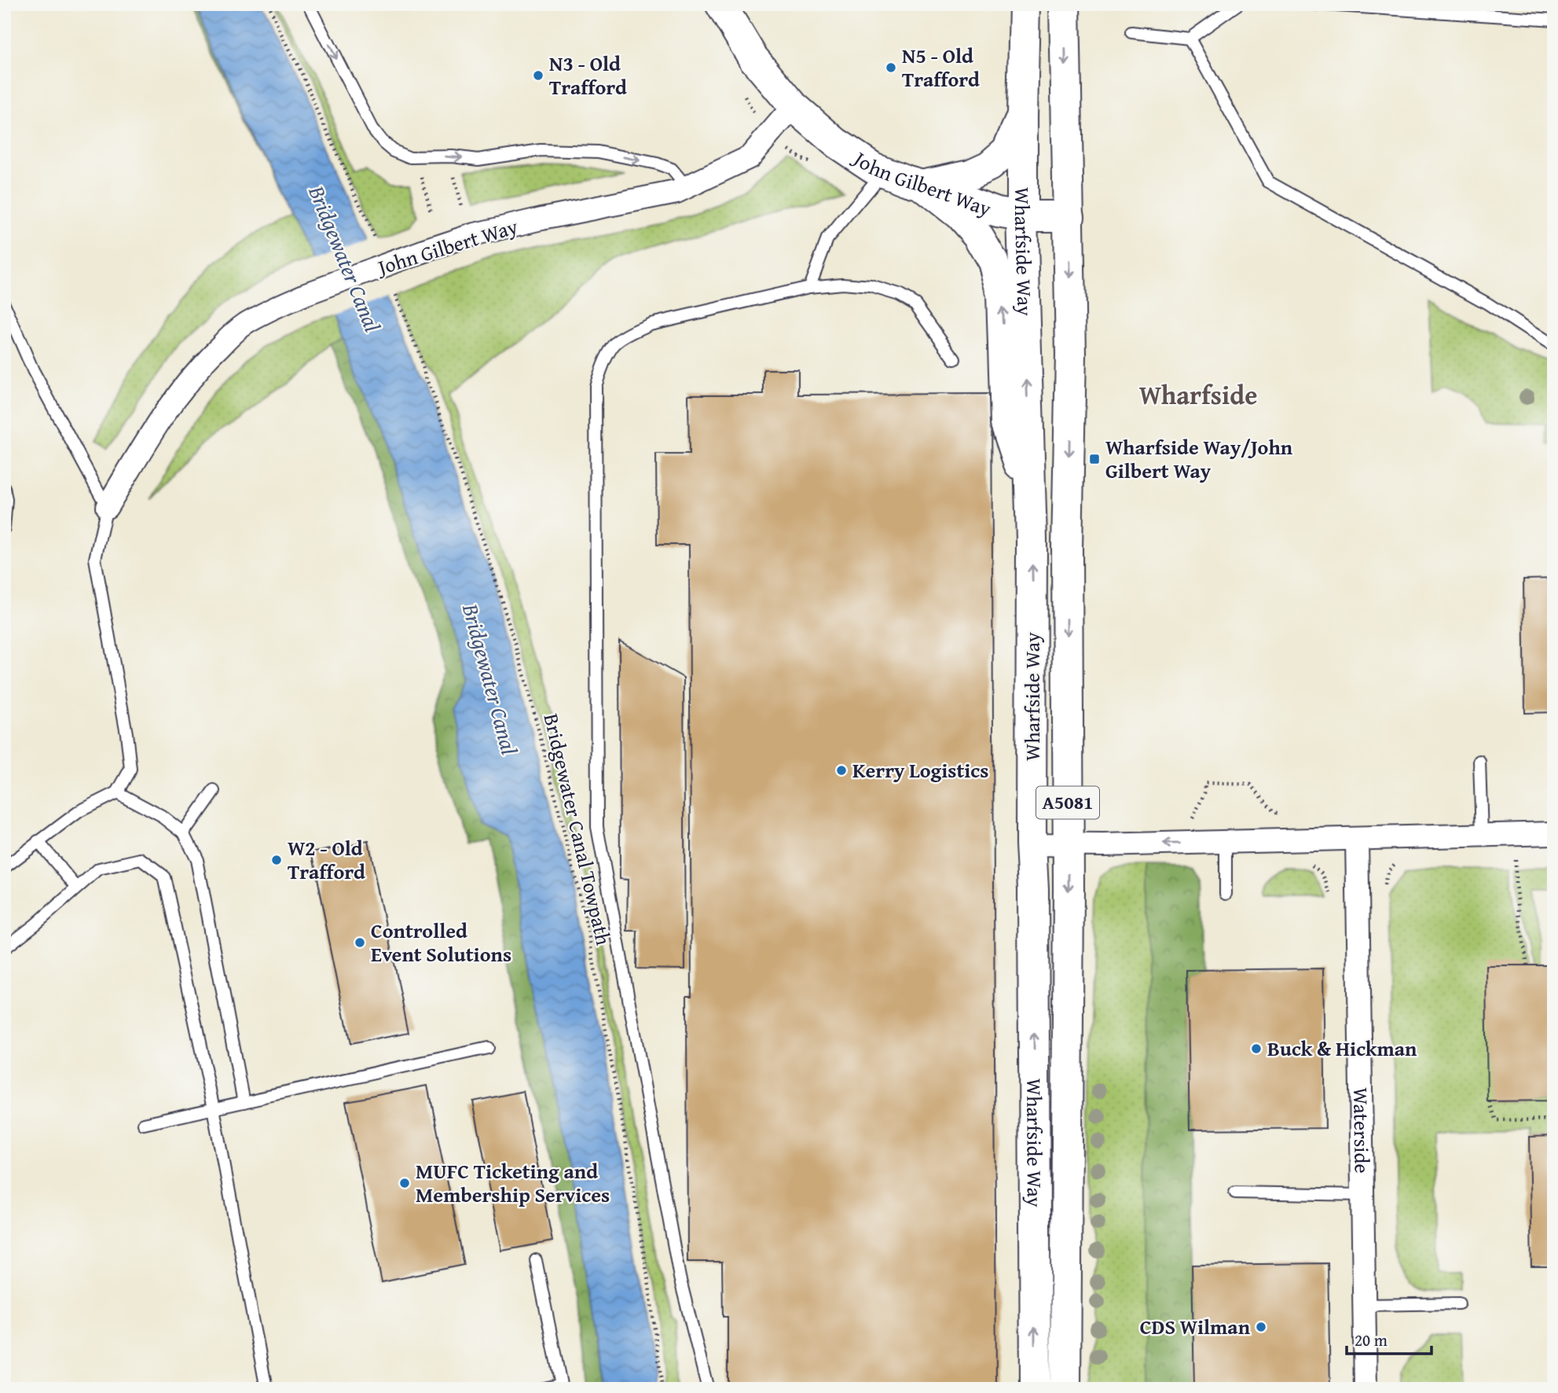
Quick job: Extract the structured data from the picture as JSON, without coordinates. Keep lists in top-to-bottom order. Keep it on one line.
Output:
{"streets":{"main road":["John Gilbert Way","Wharfside Way","A5081"],"street":["Waterside"],"path":["Bridgewater Canal Towpath"]},"crossings":[["John Gilbert Way","Wharfside Way"]],"districts":["Wharfside"],"water":["Bridgewater Canal"],"places":{"other":["N5 - Old Trafford","N3 - Old Trafford","Kerry Logistics","W2 - Old Trafford","Controlled Event Solutions","Buck & Hickman","MUFC Ticketing and Membership Services","CDS Wilman"],"transit":["Wharfside Way/John Gilbert Way"]},"scale_bar":"20 m"}
